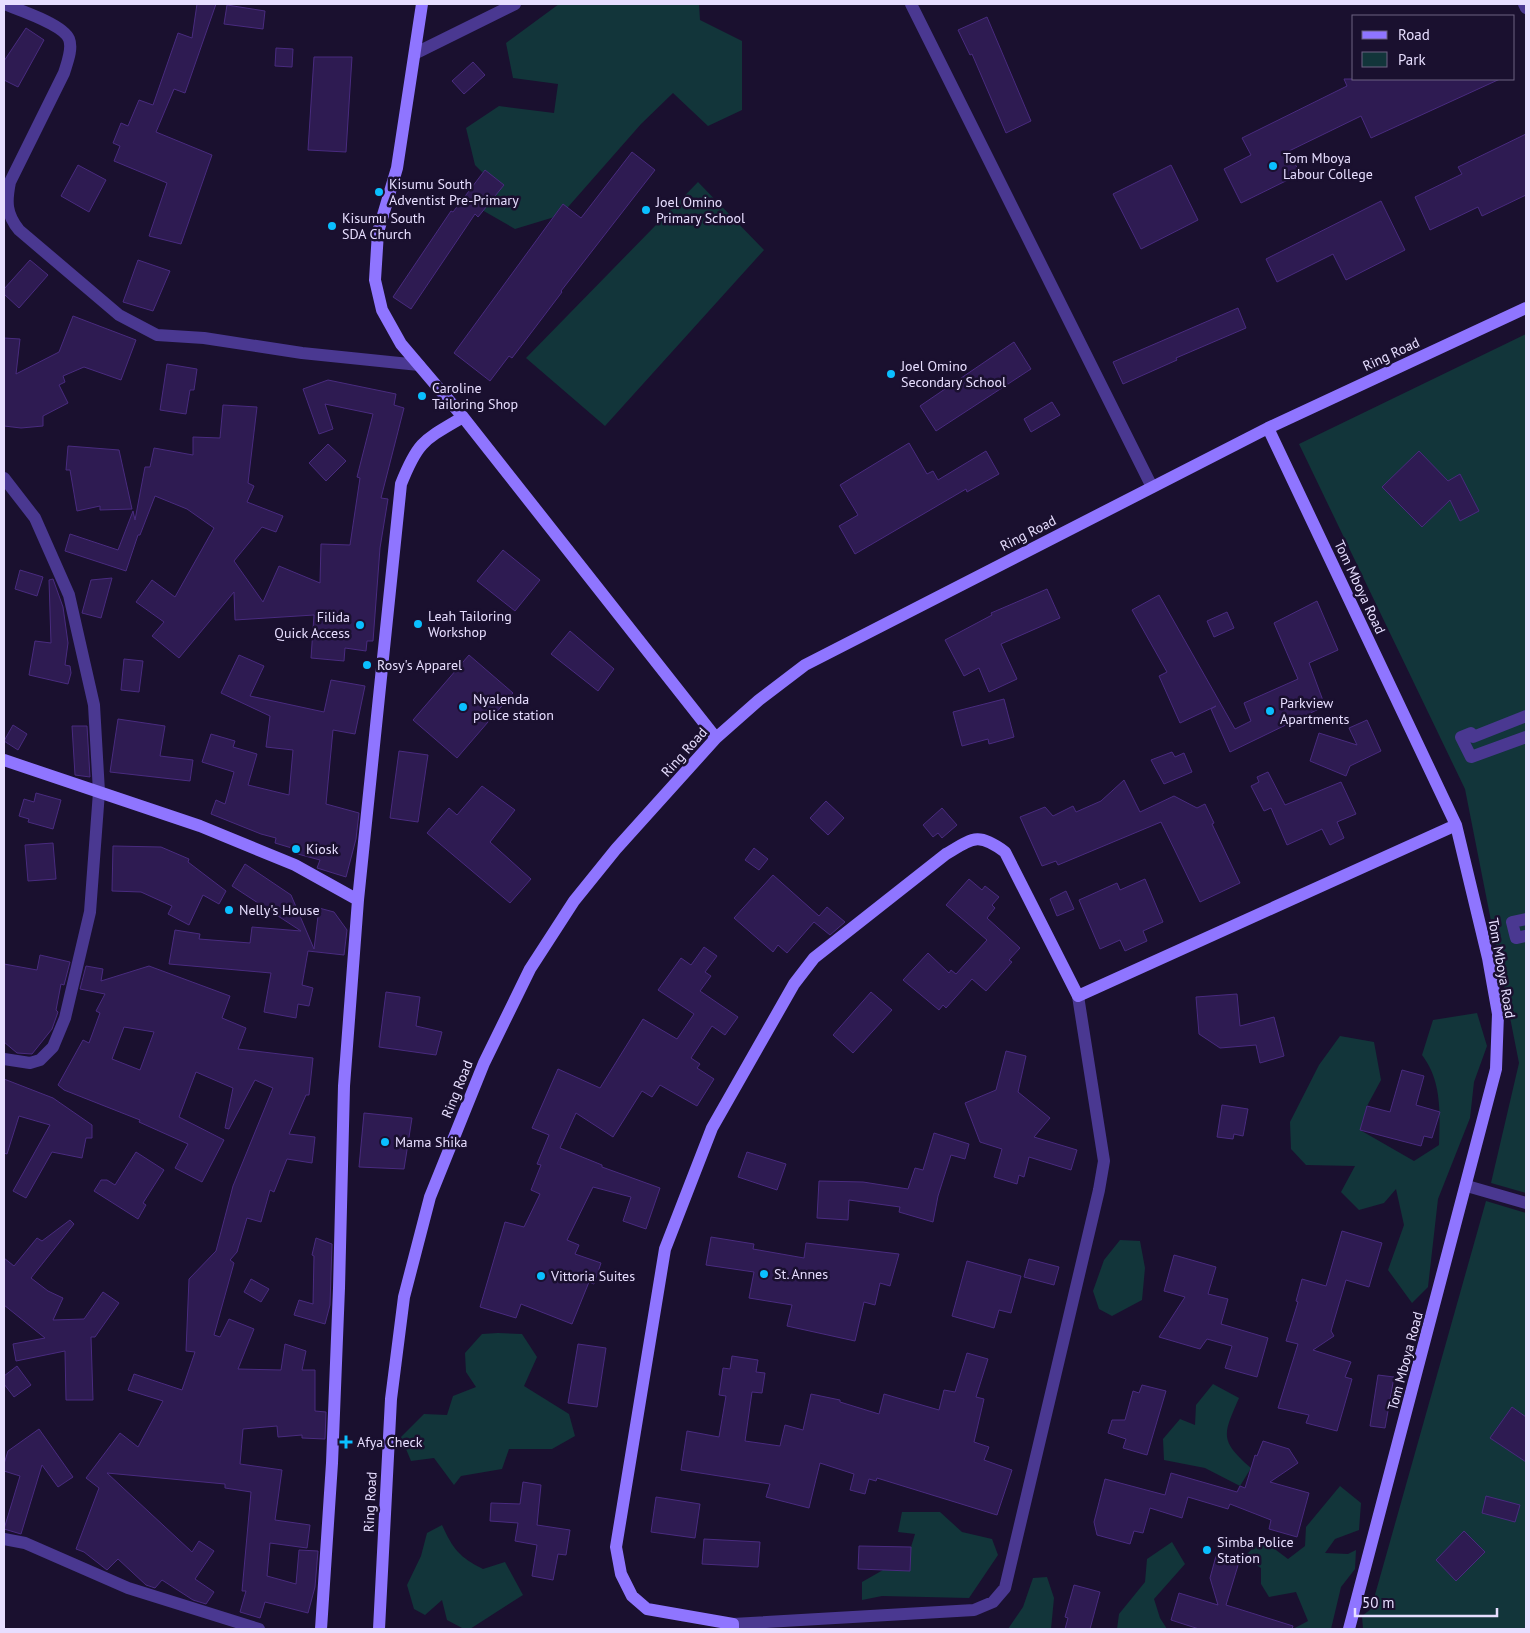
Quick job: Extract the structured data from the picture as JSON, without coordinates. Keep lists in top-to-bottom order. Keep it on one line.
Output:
{"streets":{"street":["Ring Road","Tom Mboya Road"]},"crossings":[["Ring Road","Tom Mboya Road"]],"places":{"other":["Tom Mboya Labour College","Kisumu South Adventist Pre-Primary","Joel Omino Primary School","Kisumu South SDA Church","Joel Omino Secondary School","Caroline Tailoring Shop","Leah Tailoring Workshop","Filida Quick Access","Rosy's Apparel","Nyalenda police station","Parkview Apartments","Kiosk","Nelly's House","Mama Shika","St. Annes","Vittoria Suites","Simba Police Station"],"health":["Afya Check"]},"legend":["Road","Park"],"scale_bar":"50 m"}
